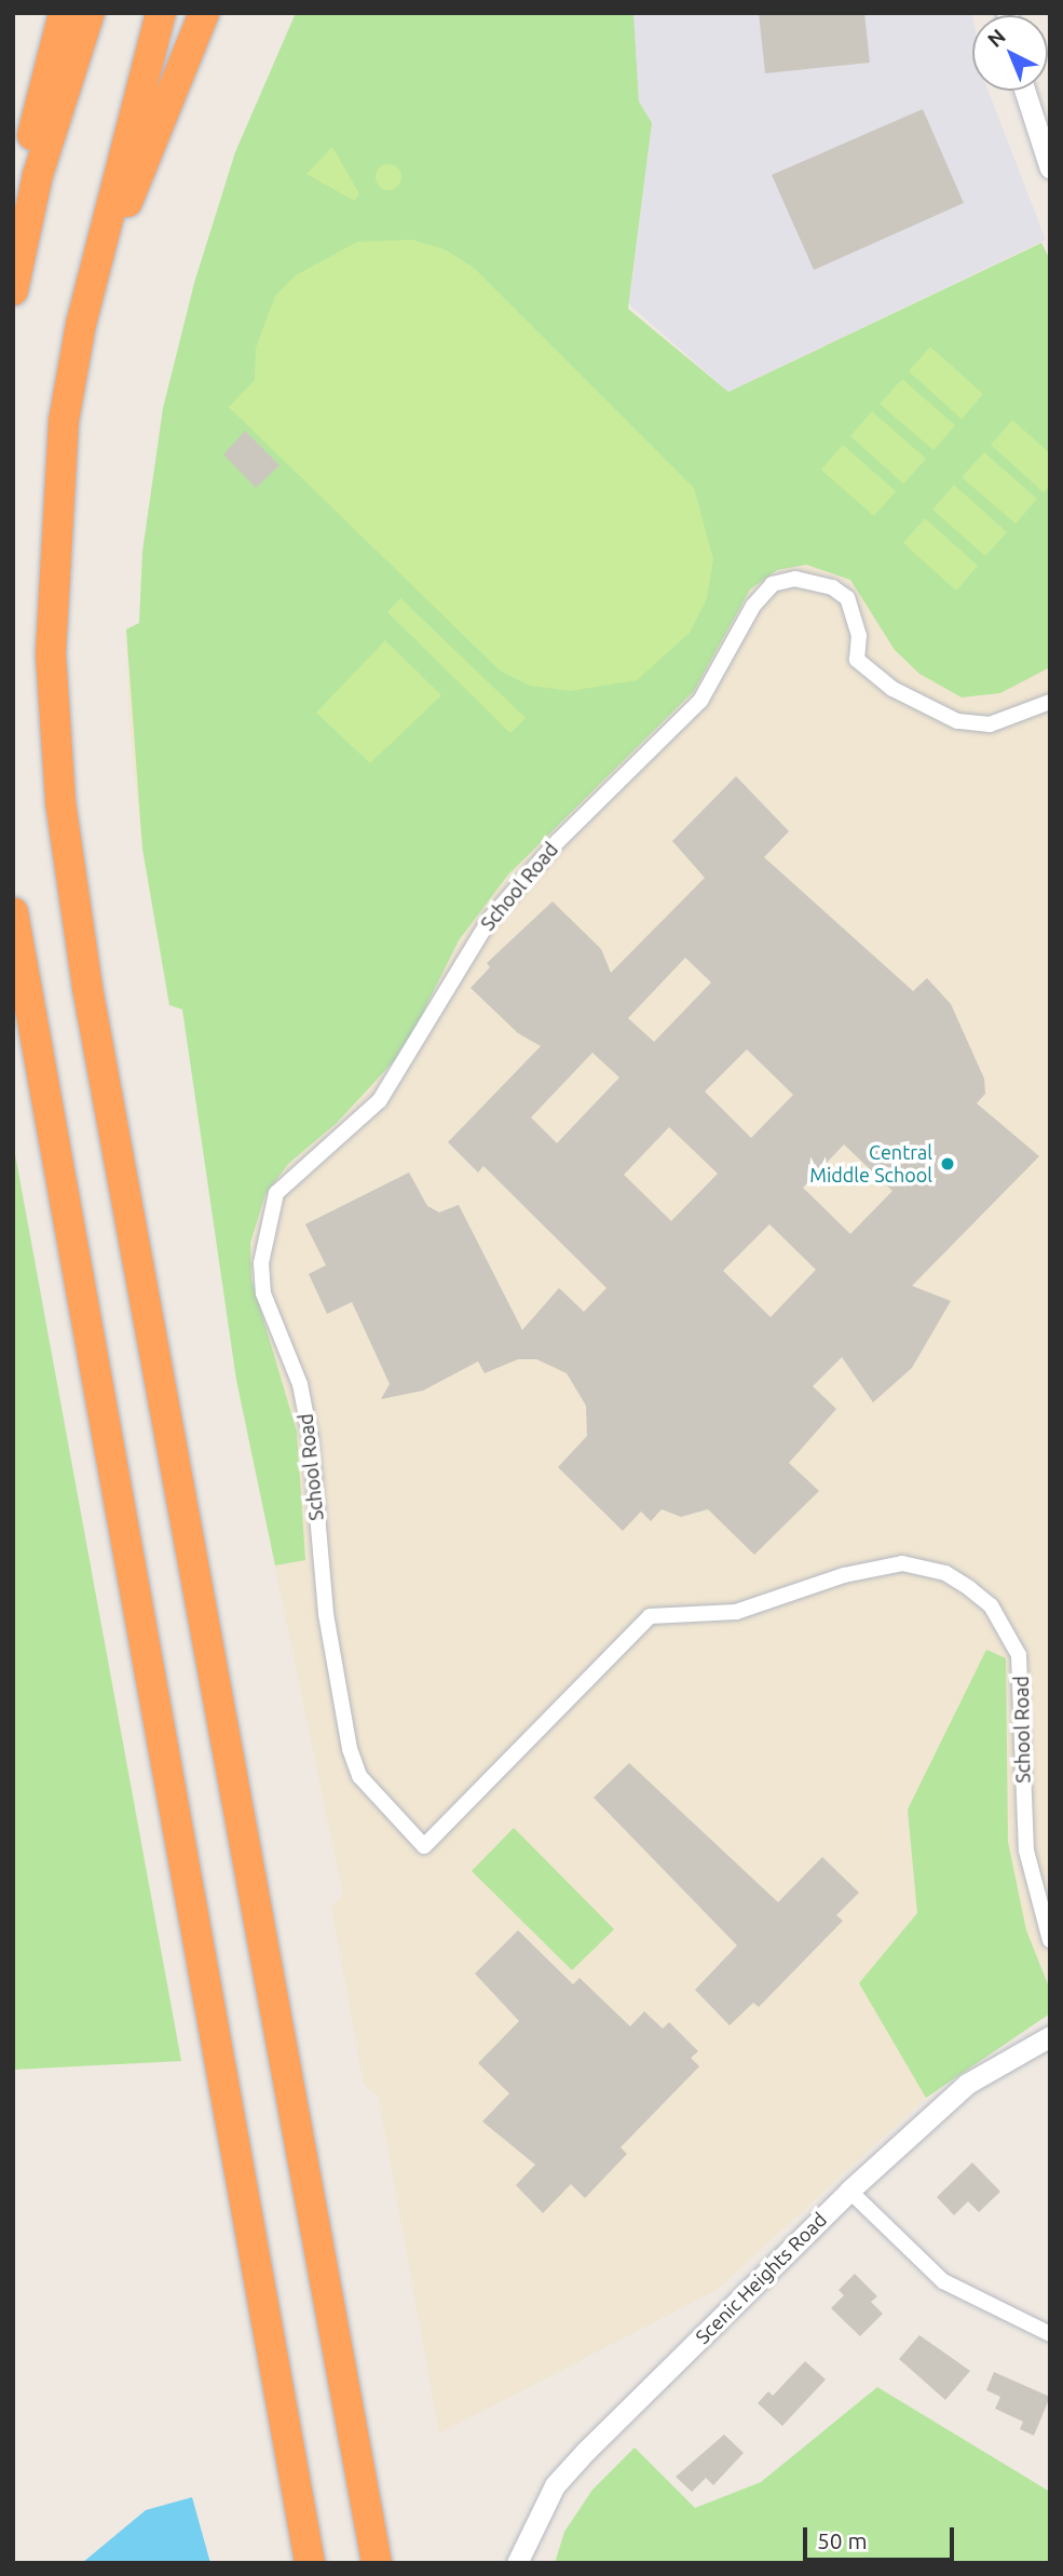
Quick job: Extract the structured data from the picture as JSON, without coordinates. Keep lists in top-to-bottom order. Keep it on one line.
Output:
{"streets":{"street":["School Road","Scenic Heights Road"]},"places":["Central Middle School"],"scale_bar":"50 m","north":"top left"}
